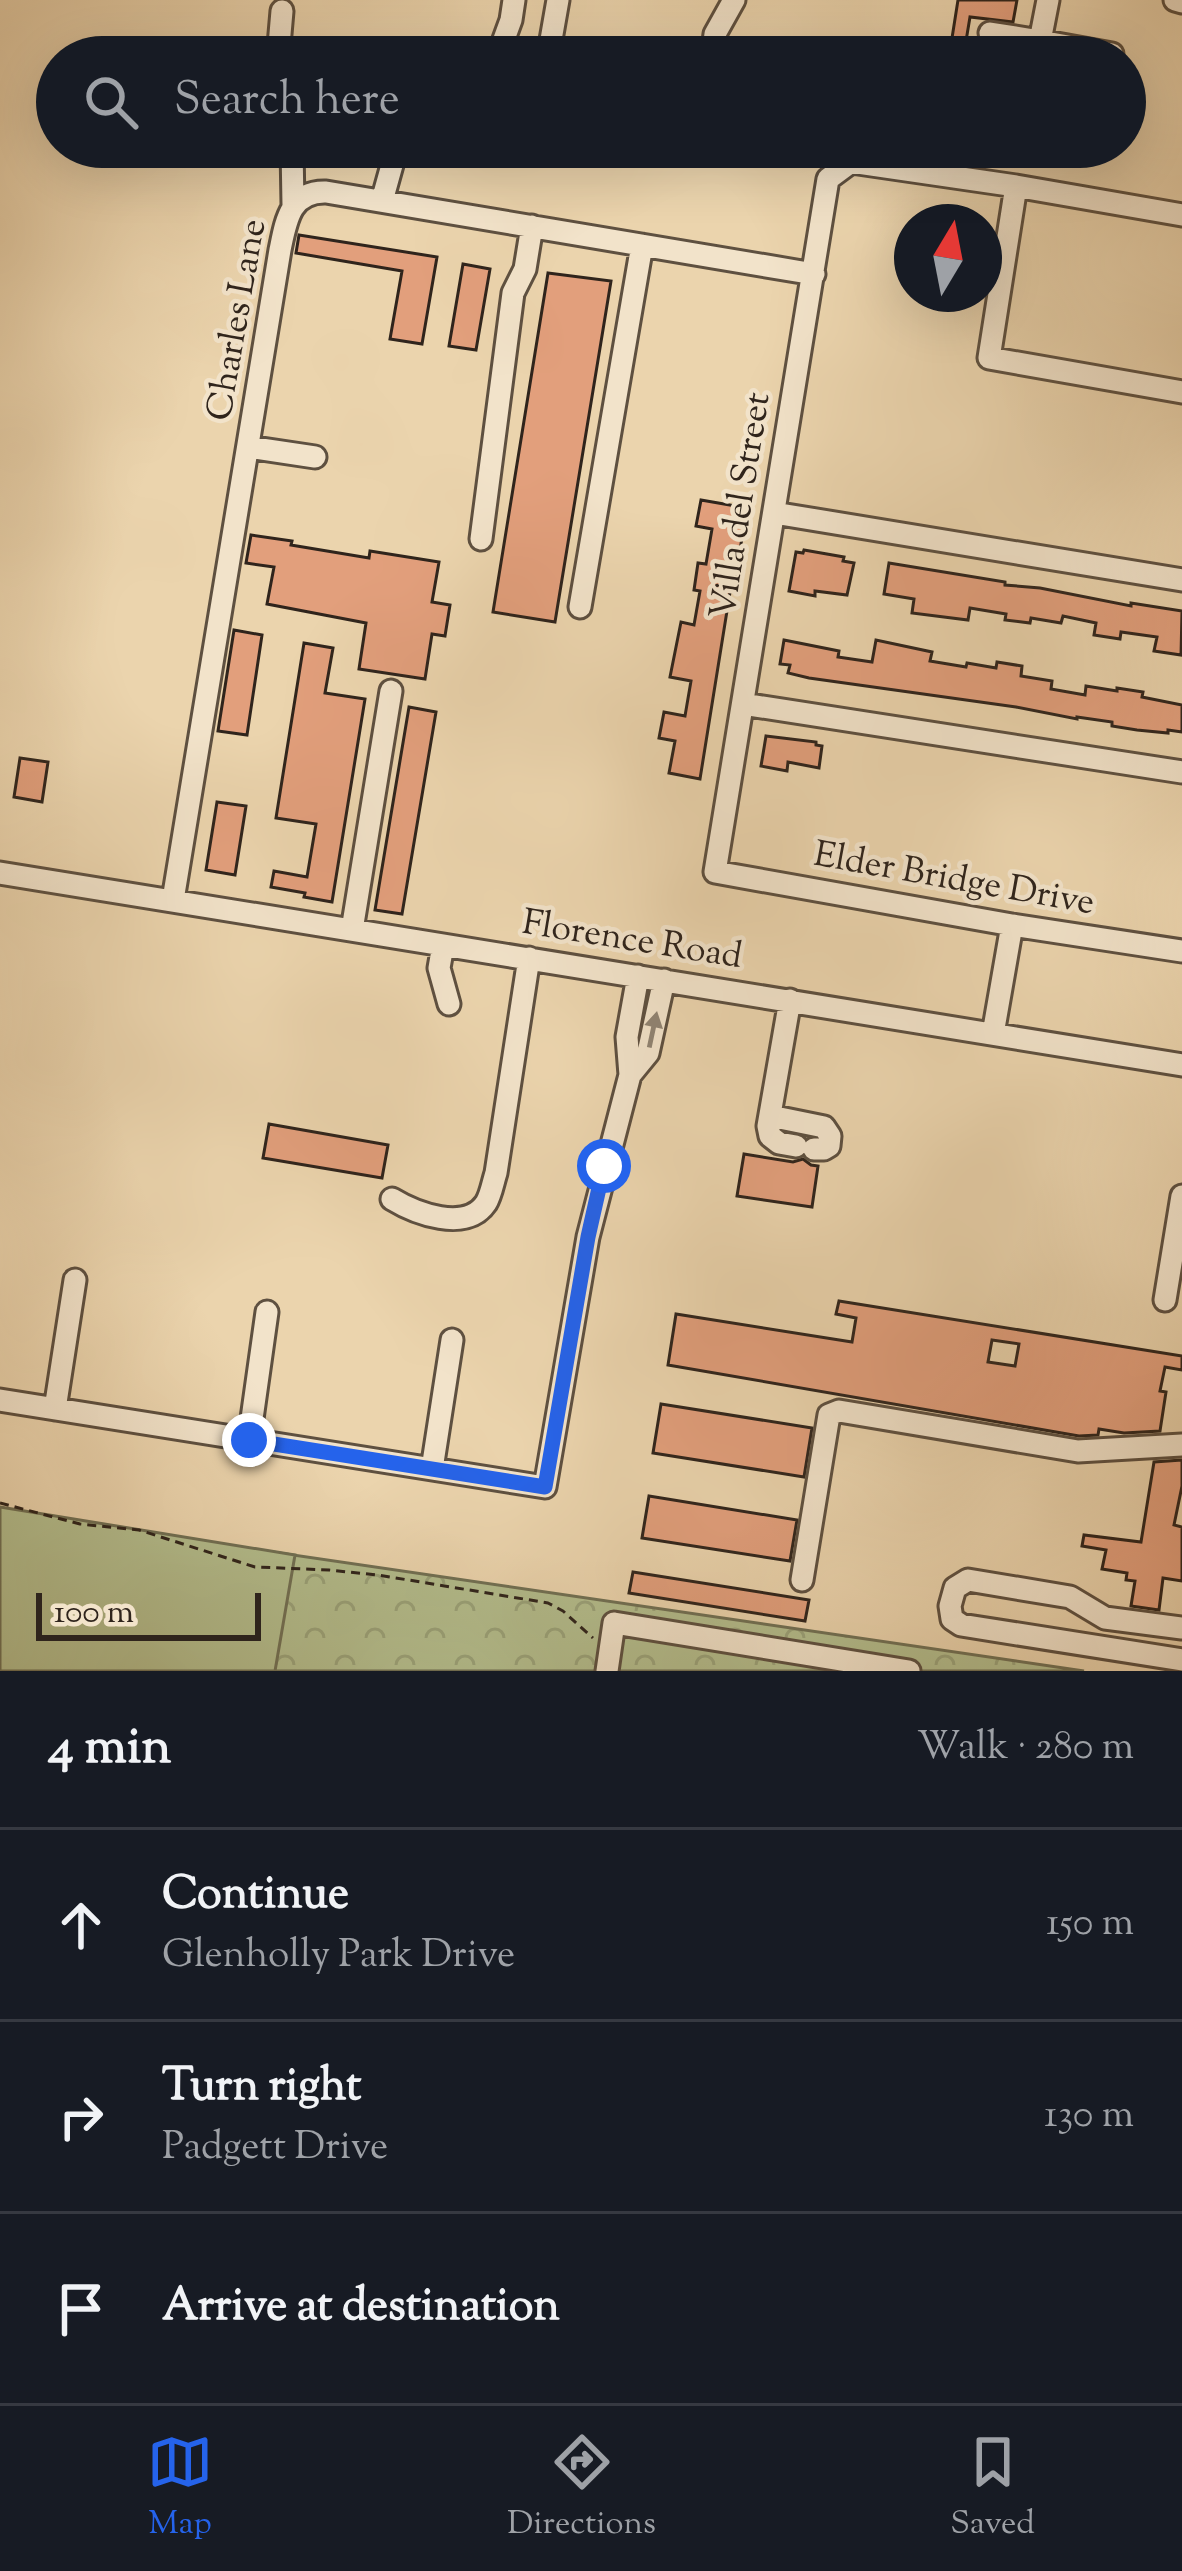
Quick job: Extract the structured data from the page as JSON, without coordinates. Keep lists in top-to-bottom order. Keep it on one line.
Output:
{"streets":{"street":["Charles Lane","Villa del Street","Elder Bridge Drive","Florence Road"]},"crossings":[["Charles Lane","Villa del Street"],["Charles Lane","Florence Road"],["Villa del Street","Elder Bridge Drive"]],"scale_bar":"100 m","north":"top","page":{"search":"Search here","scale":"100 m","heading":["4 min","Walk · 280 m"],"list":[["Continue","Glenholly Park Drive","150 m"],["Turn right","Padgett Drive","130 m"],"Arrive at destination"],"nav":["Map","Directions","Saved"]}}
